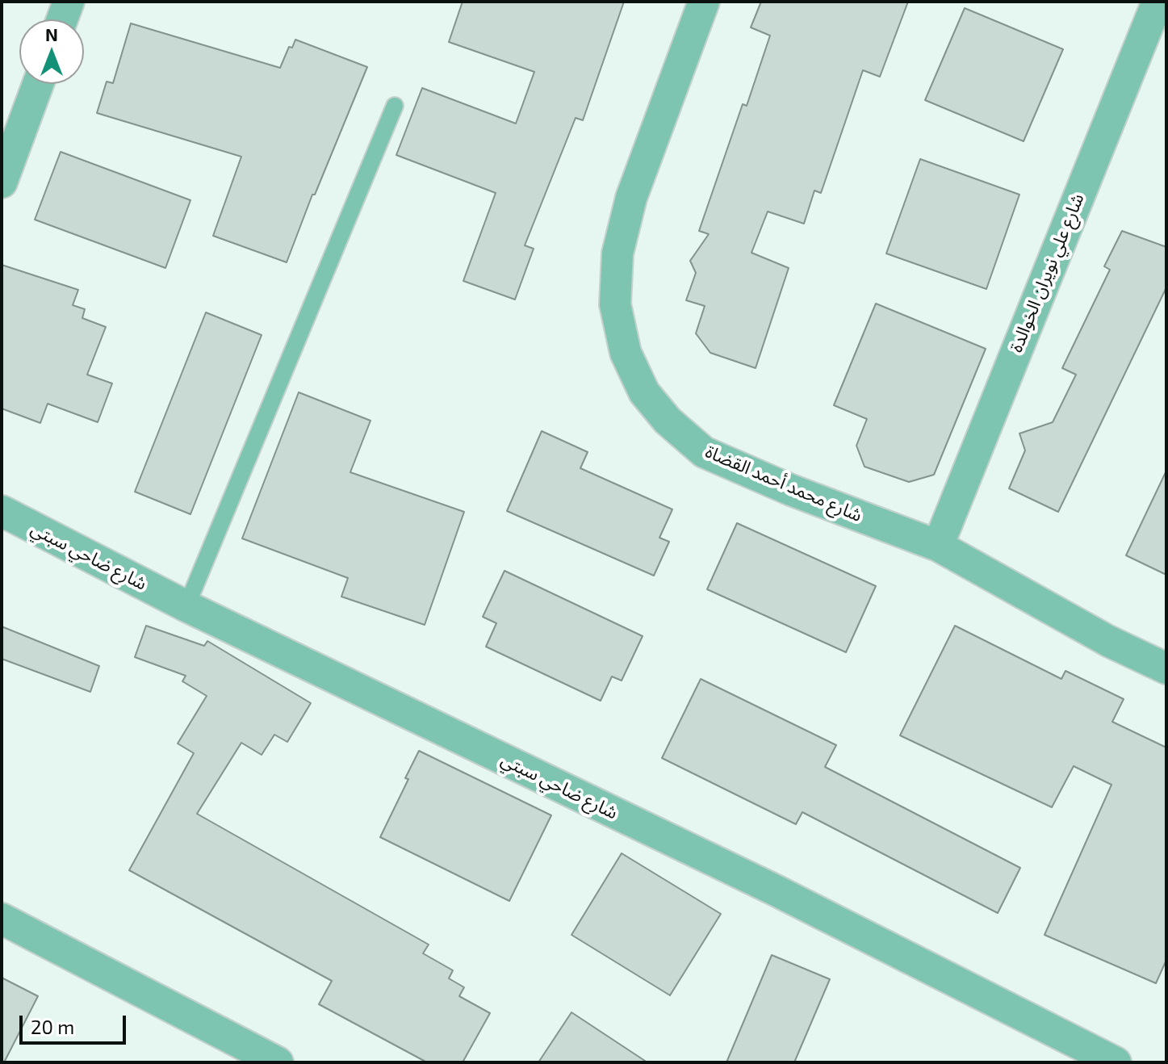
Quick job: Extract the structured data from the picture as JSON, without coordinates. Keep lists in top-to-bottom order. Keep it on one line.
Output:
{"streets":{"street":["شارع علي نويران الخوالدة","شارع محمد أحمد القضاة","شارع ضاحي سبتي"]},"crossings":[["شارع علي نويران الخوالدة","شارع محمد أحمد القضاة"]],"scale_bar":"20 m","north":"top"}
